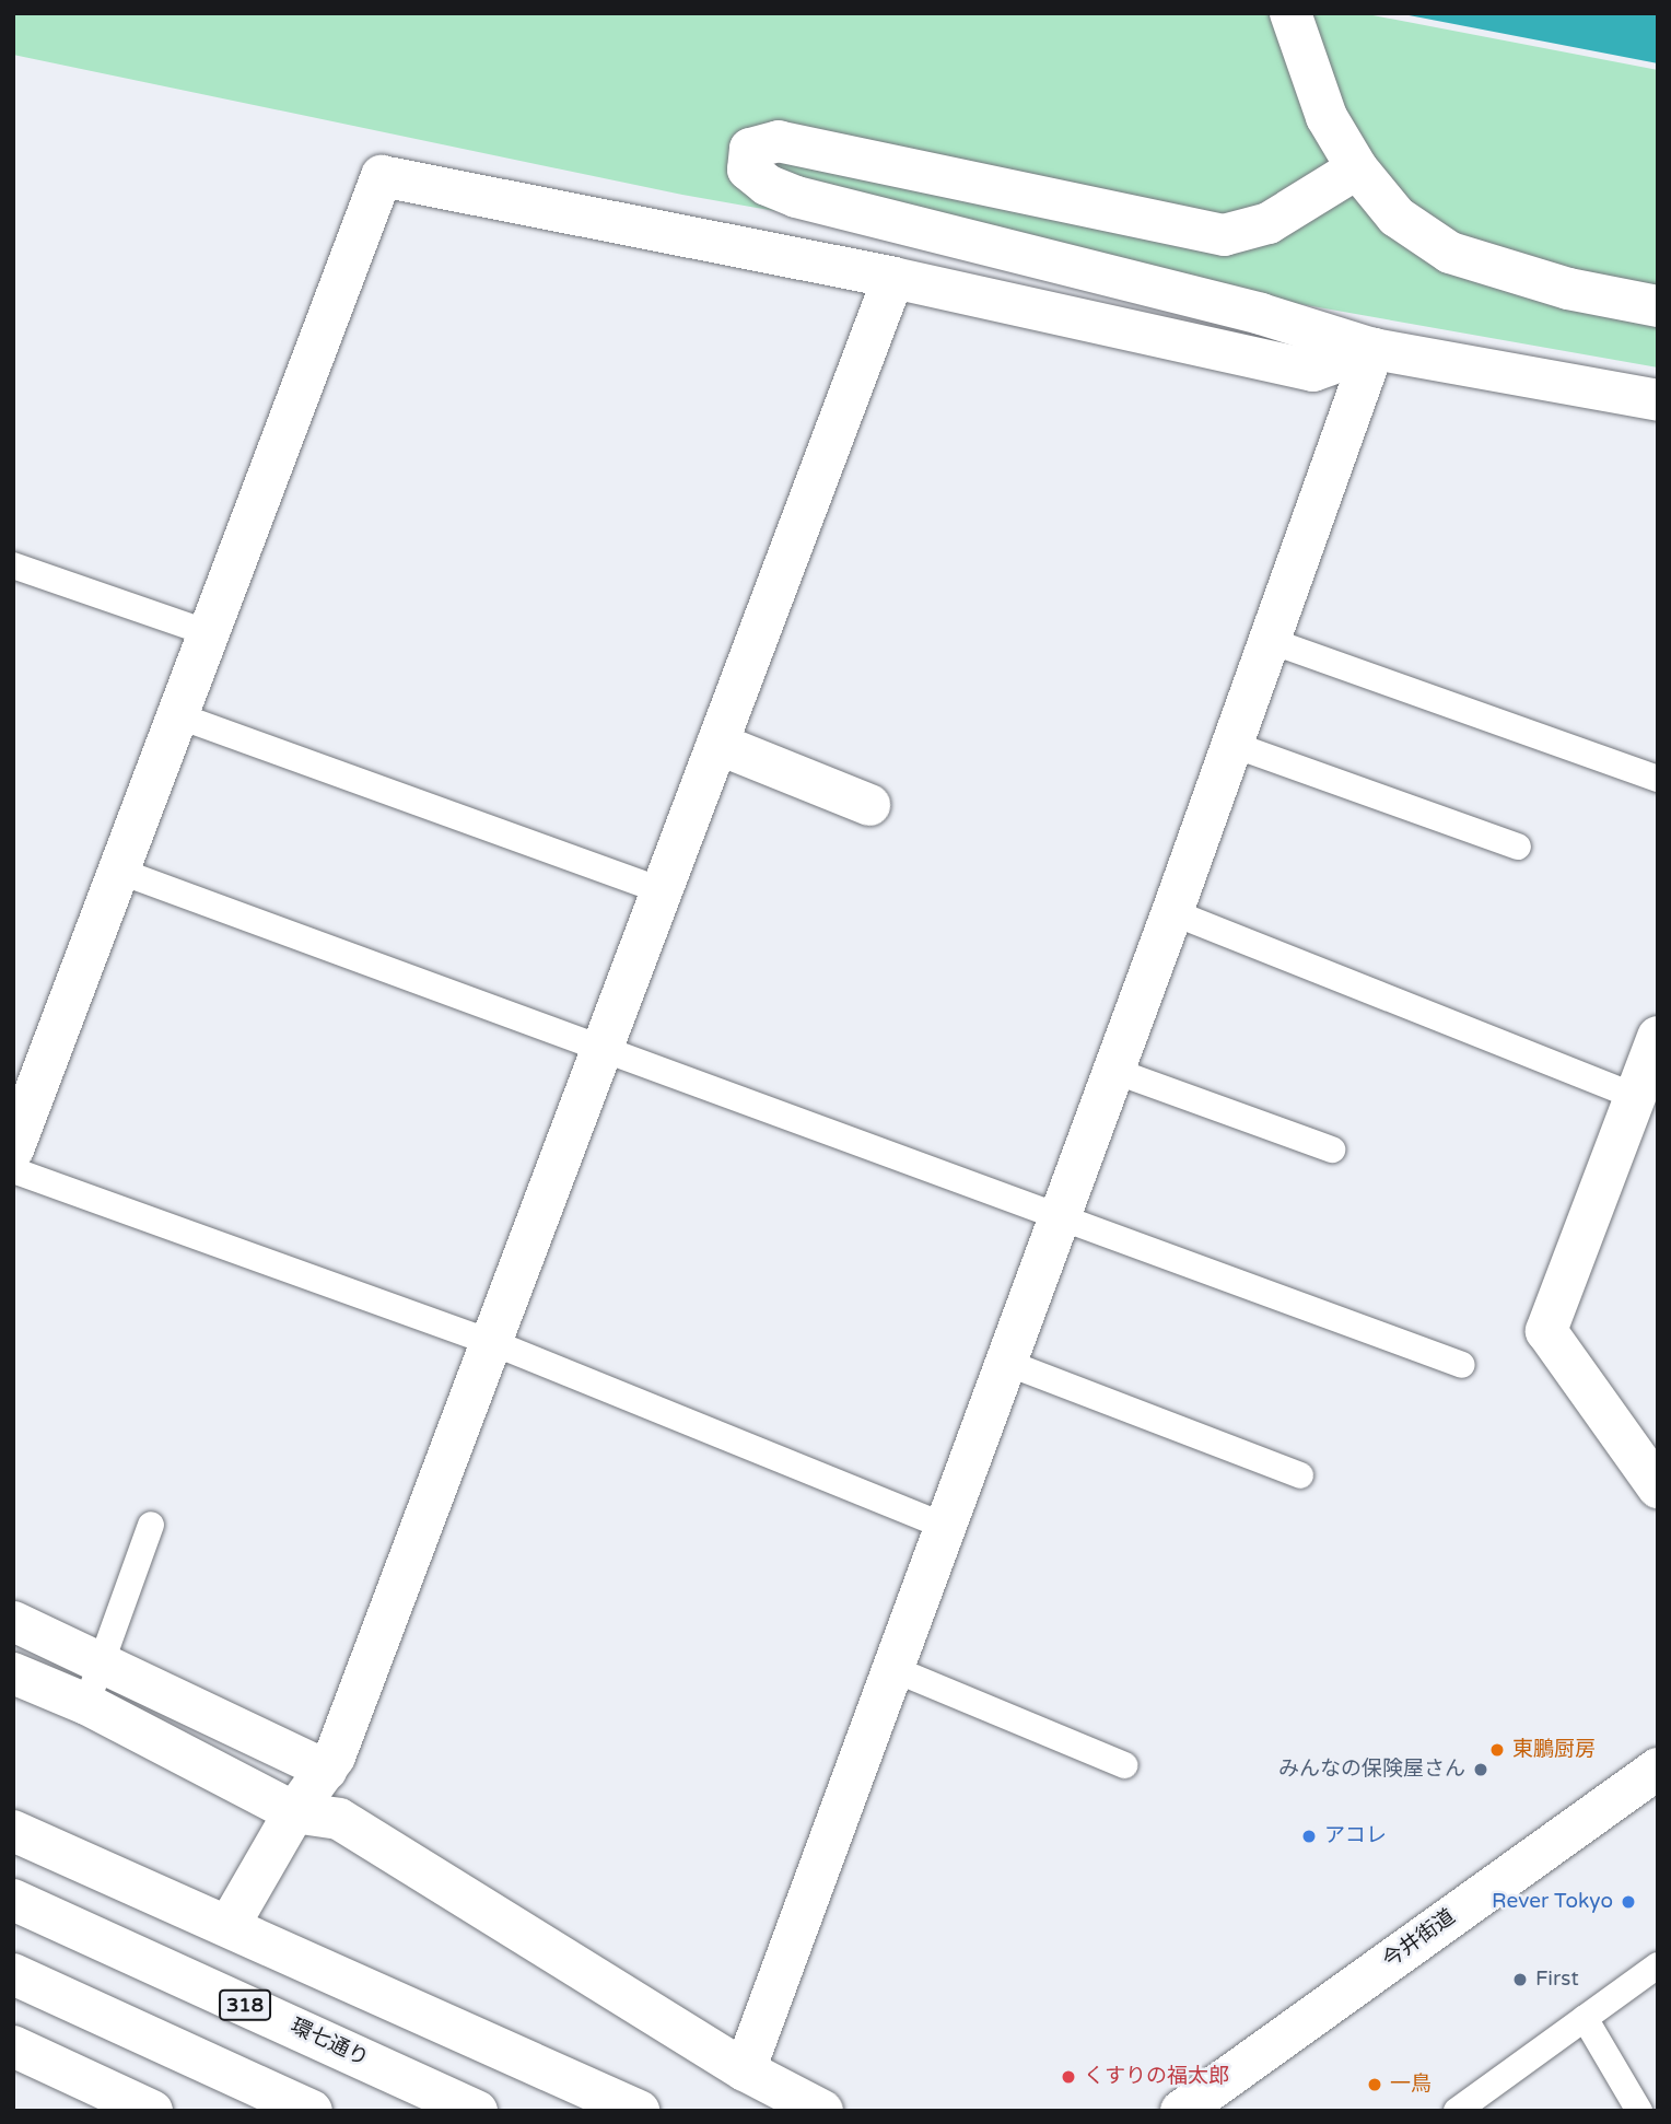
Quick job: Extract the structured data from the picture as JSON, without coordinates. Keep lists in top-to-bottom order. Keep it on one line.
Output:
{"streets":{"street":["今井街道","318","環七通り"]},"places":["東鵬厨房","みんなの保険屋さん","アコレ","Rever Tokyo","First","くすりの福太郎","一鳥"]}
